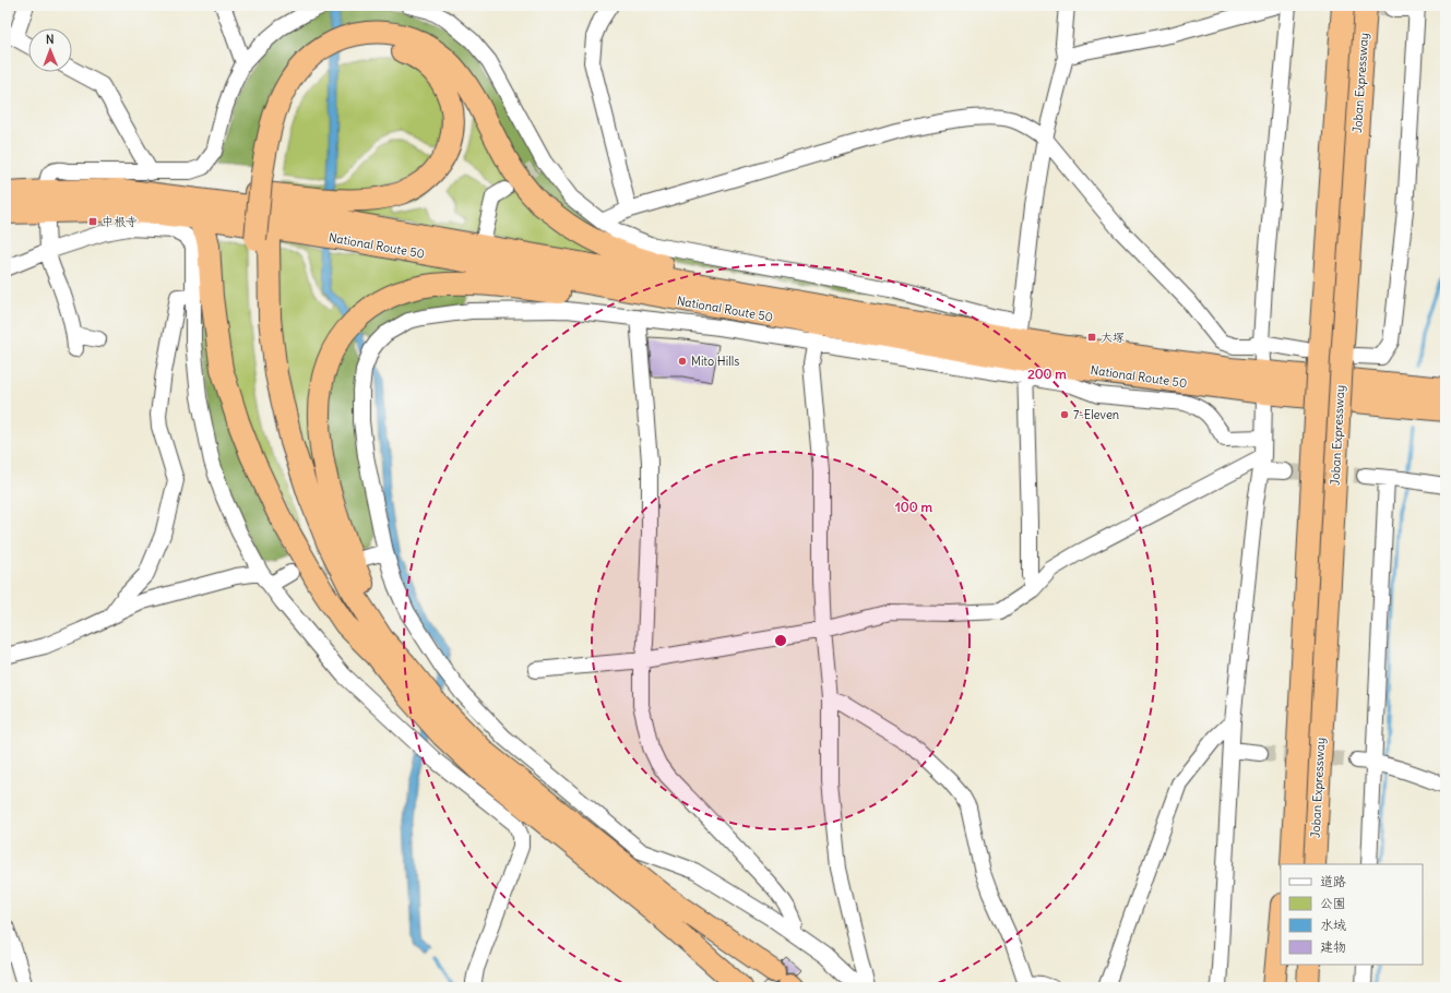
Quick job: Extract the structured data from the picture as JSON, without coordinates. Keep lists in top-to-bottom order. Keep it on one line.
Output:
{"streets":{"highway":["Joban Expressway","National Route 50"]},"places":{"transit":["中根寺","大塚"],"other":["Mito Hills","7-Eleven"]},"legend":["道路","公園","水域","建物"],"north":"top","rings":["200 m","100 m"]}
